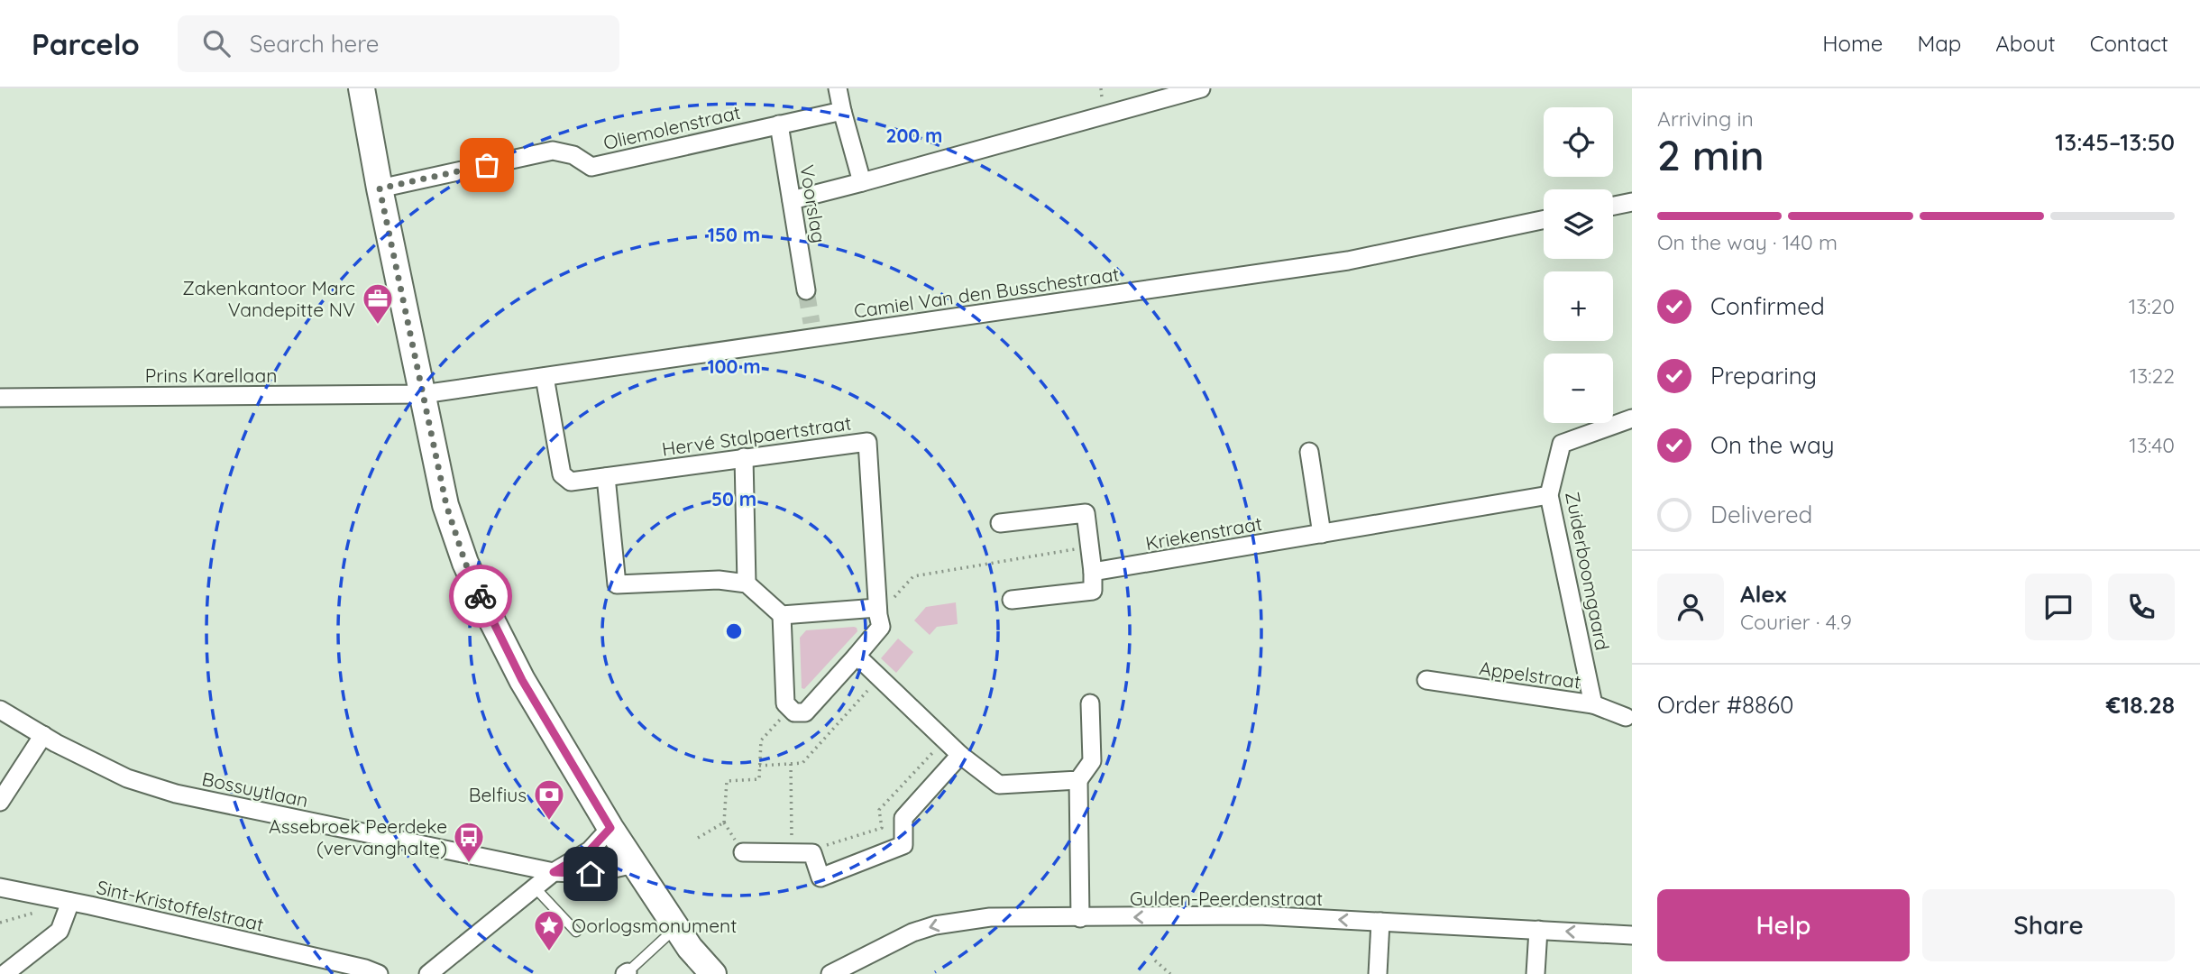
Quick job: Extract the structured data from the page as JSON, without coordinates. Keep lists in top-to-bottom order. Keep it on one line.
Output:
{"streets":{"street":["Oliemolenstraat","Voorslag","Camiel Van den Busschestraat","Prins Karellaan","Hervé Stalpaertstraat","Kriekenstraat","Zuiderboomgaard","Appelstraat","Bossuytlaan","Gulden-Peerdenstraat","Sint-Kristoffelstraat"]},"crossings":[["Oliemolenstraat","Voorslag"],["Camiel Van den Busschestraat","Prins Karellaan"],["Camiel Van den Busschestraat","Hervé Stalpaertstraat"],["Kriekenstraat","Zuiderboomgaard"],["Zuiderboomgaard","Appelstraat"]],"one_way":["Gulden-Peerdenstraat"],"places":{"office":["Zakenkantoor Marc Vandepitte NV"],"bank":["Belfius"],"bus stop":["Assebroek Peerdeke (vervanghalte)"],"place":["Oorlogsmonument"]},"page":{"header":"Parcelo","search":"Search here","nav":["Home","Map","About","Contact"],"heading":["2 min","Arriving in","13:45–13:50"],"panel":["Alex","Courier · 4.9","Order #8860","€18.28"],"map_buttons":["+","−"],"bar":"On the way · 140 m","list":[["Confirmed","13:20"],["Preparing","13:22"],["On the way","13:40"],"Delivered"],"buttons":["Help","Share"]},"rings":["200 m","150 m","100 m","50 m"]}
